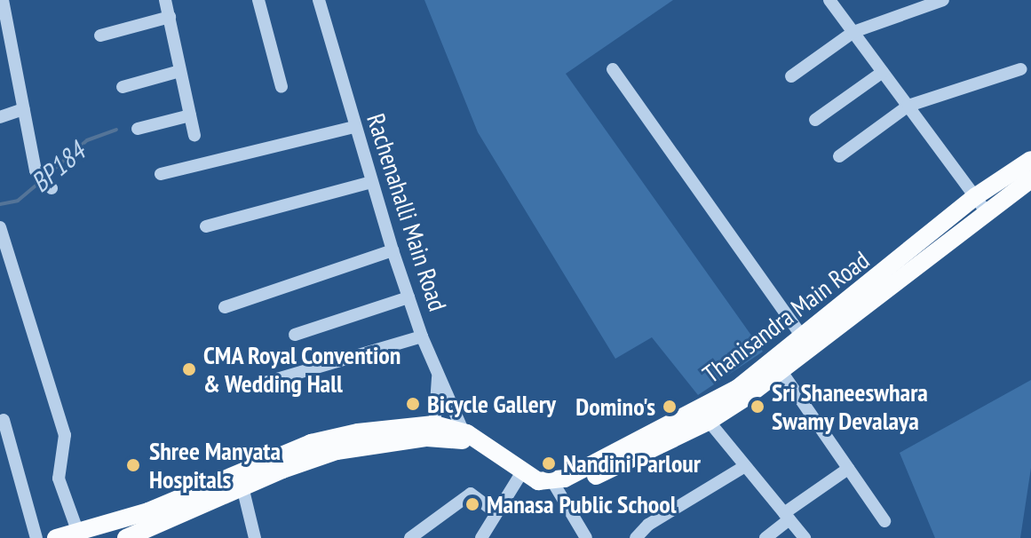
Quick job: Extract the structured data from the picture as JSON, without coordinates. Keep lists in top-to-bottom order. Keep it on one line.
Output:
{"streets":{"main road":["Thanisandra Main Road"],"street":["Rachenahalli Main Road"]},"water":["BP184"],"places":["CMA Royal Convention & Wedding Hall","Bicycle Gallery","Domino's","Sri Shaneeswhara Swamy Devalaya","Nandini Parlour","Shree Manyata Hospitals","Manasa Public School"]}
